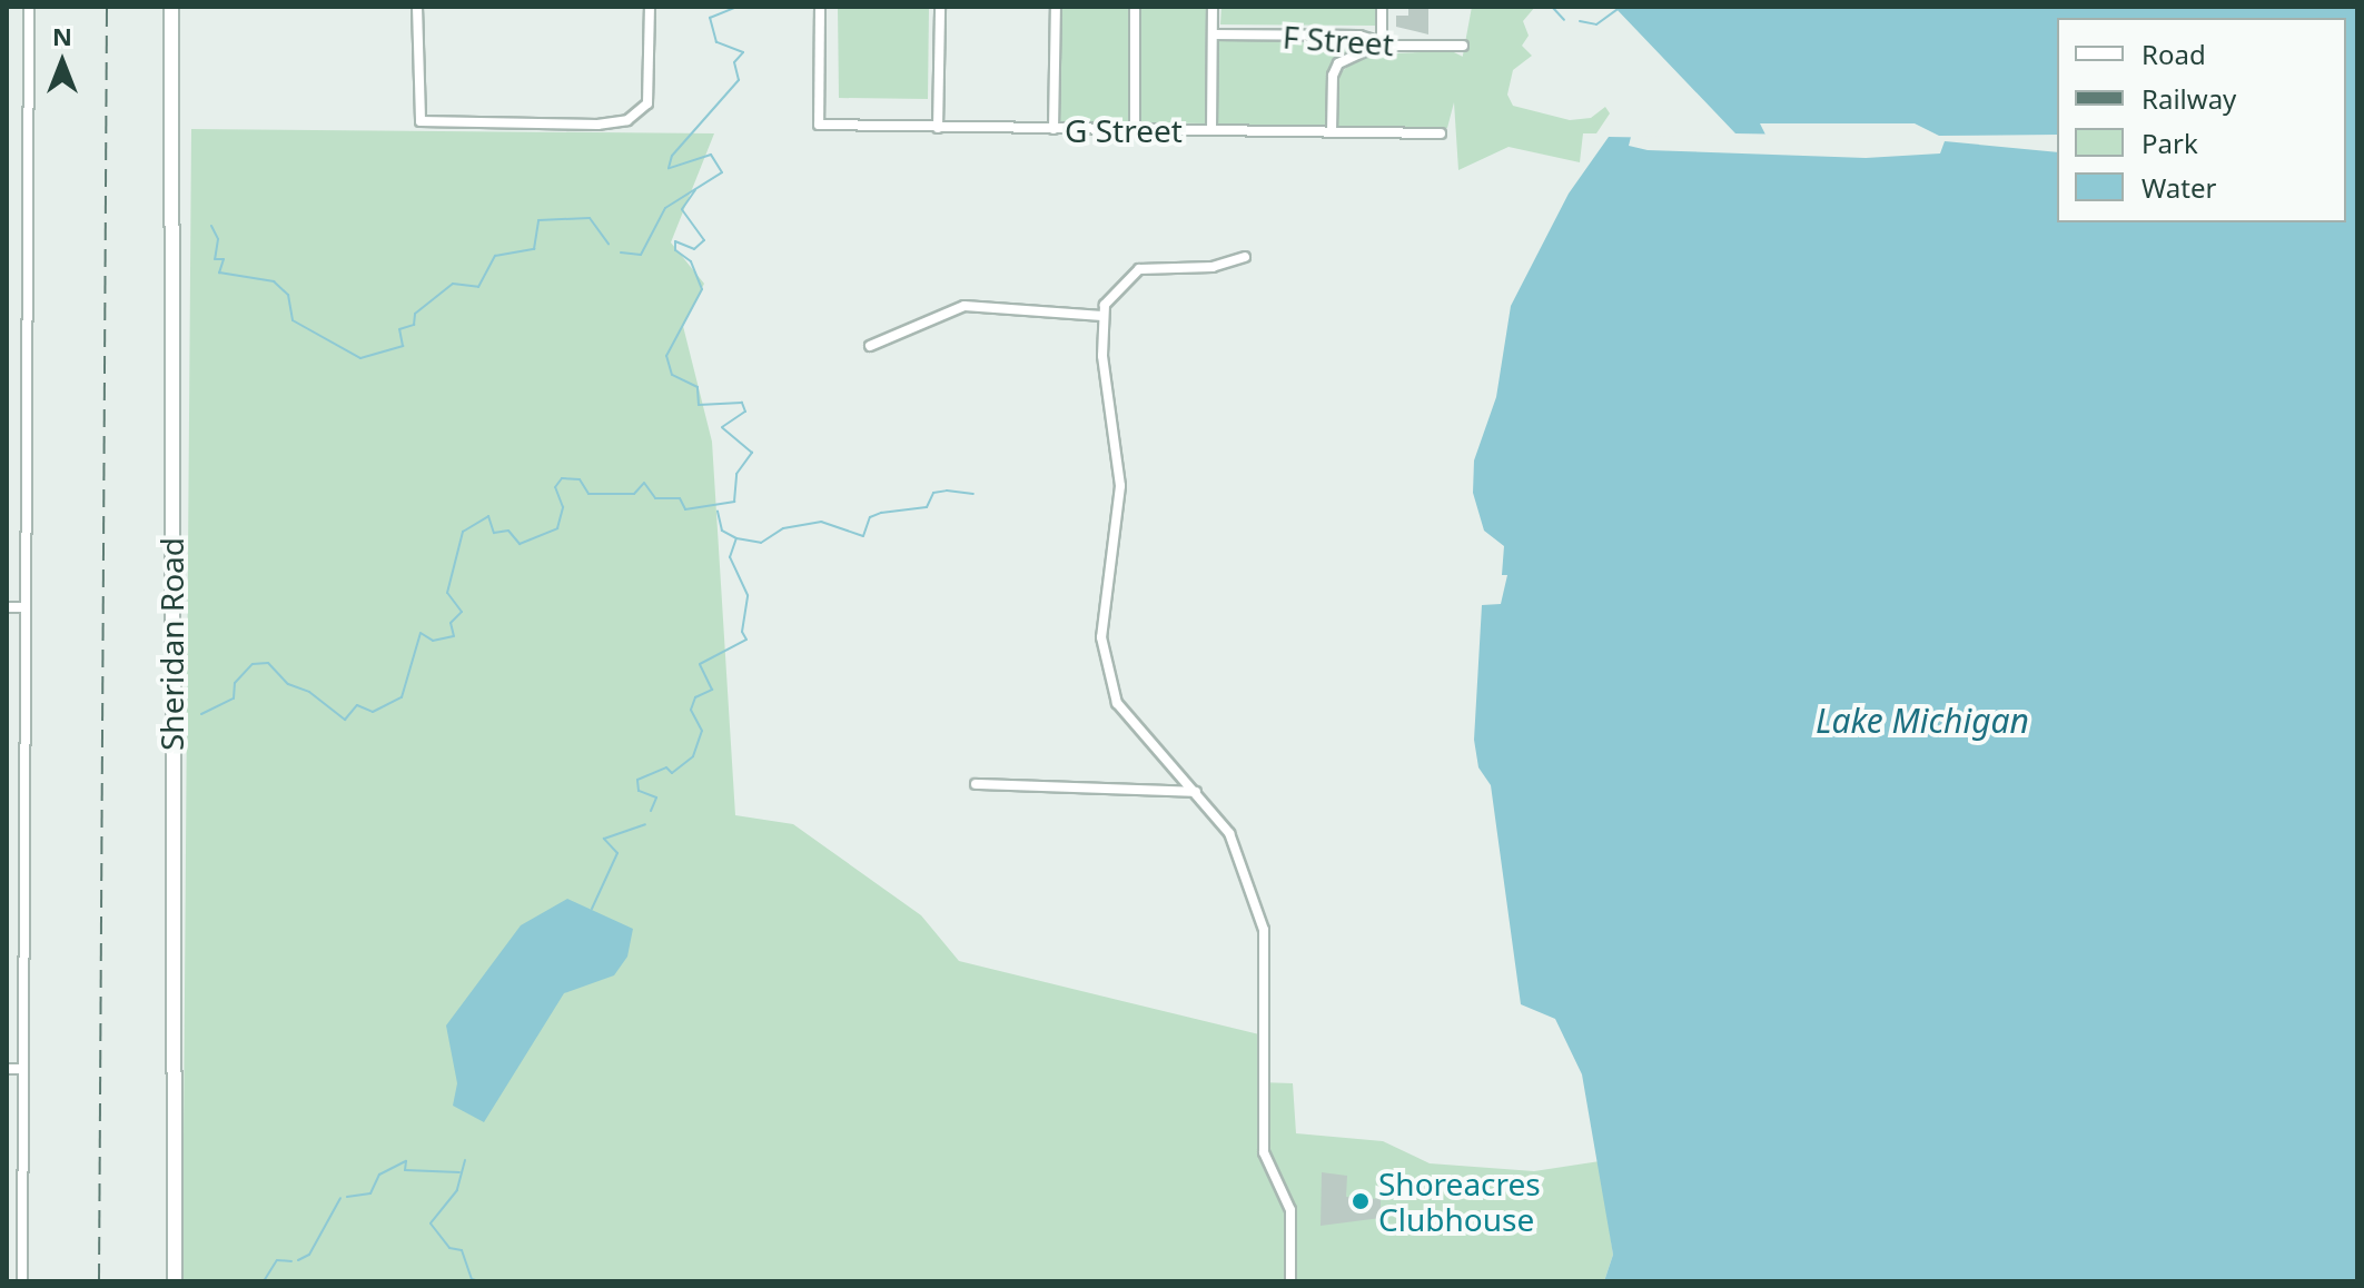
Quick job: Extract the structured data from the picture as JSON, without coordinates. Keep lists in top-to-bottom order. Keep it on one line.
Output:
{"streets":{"main road":["Sheridan Road"],"street":["F Street","G Street"]},"water":["Lake Michigan"],"places":["Shoreacres Clubhouse"],"legend":["Road","Railway","Park","Water"],"north":"top"}
